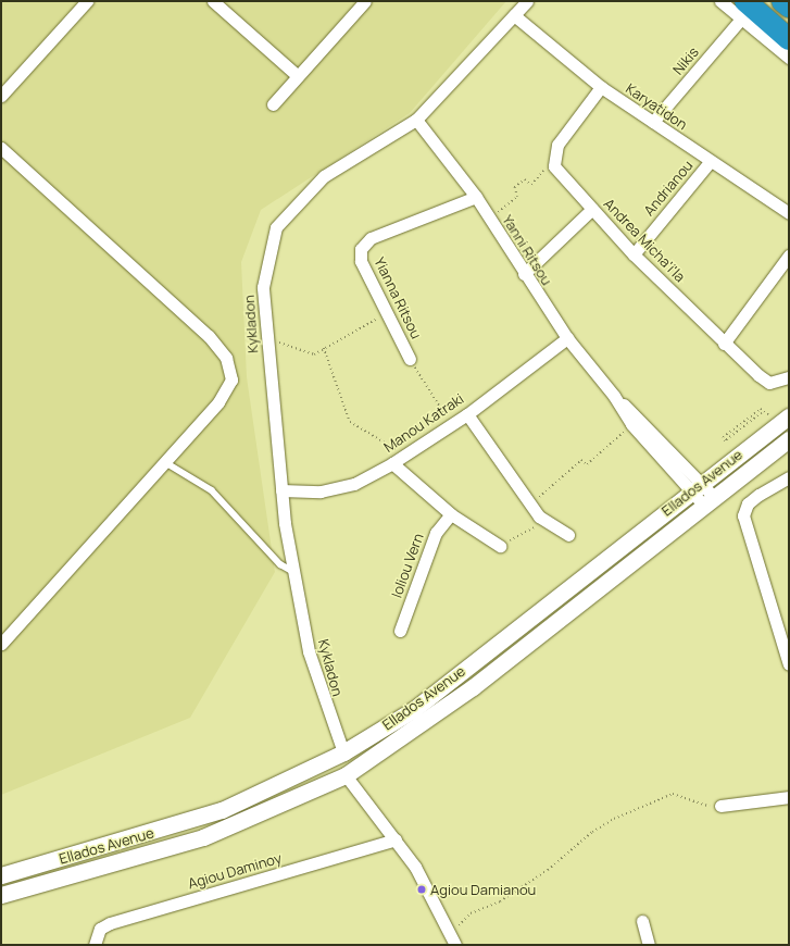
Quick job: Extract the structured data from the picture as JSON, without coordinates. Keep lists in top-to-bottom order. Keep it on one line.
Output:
{"streets":{"main road":["Ellados Avenue"],"street":["Nikis","Karyatidon","Andrianou","Andrea Micha'i'la","Yanni Ritsou","Yianna Ritsou","Kykladon","Manou Katraki","Ioliou Vern","Agiou Daminoy"]},"crossings":[["Nikis","Karyatidon"],["Karyatidon","Andrianou"],["Karyatidon","Kykladon"],["Andrianou","Andrea Micha'i'la"],["Yanni Ritsou","Yianna Ritsou"],["Yanni Ritsou","Kykladon"],["Yanni Ritsou","Manou Katraki"],["Yanni Ritsou","Ellados Avenue"],["Kykladon","Manou Katraki"],["Kykladon","Ellados Avenue"]],"places":["Agiou Damianou"]}
